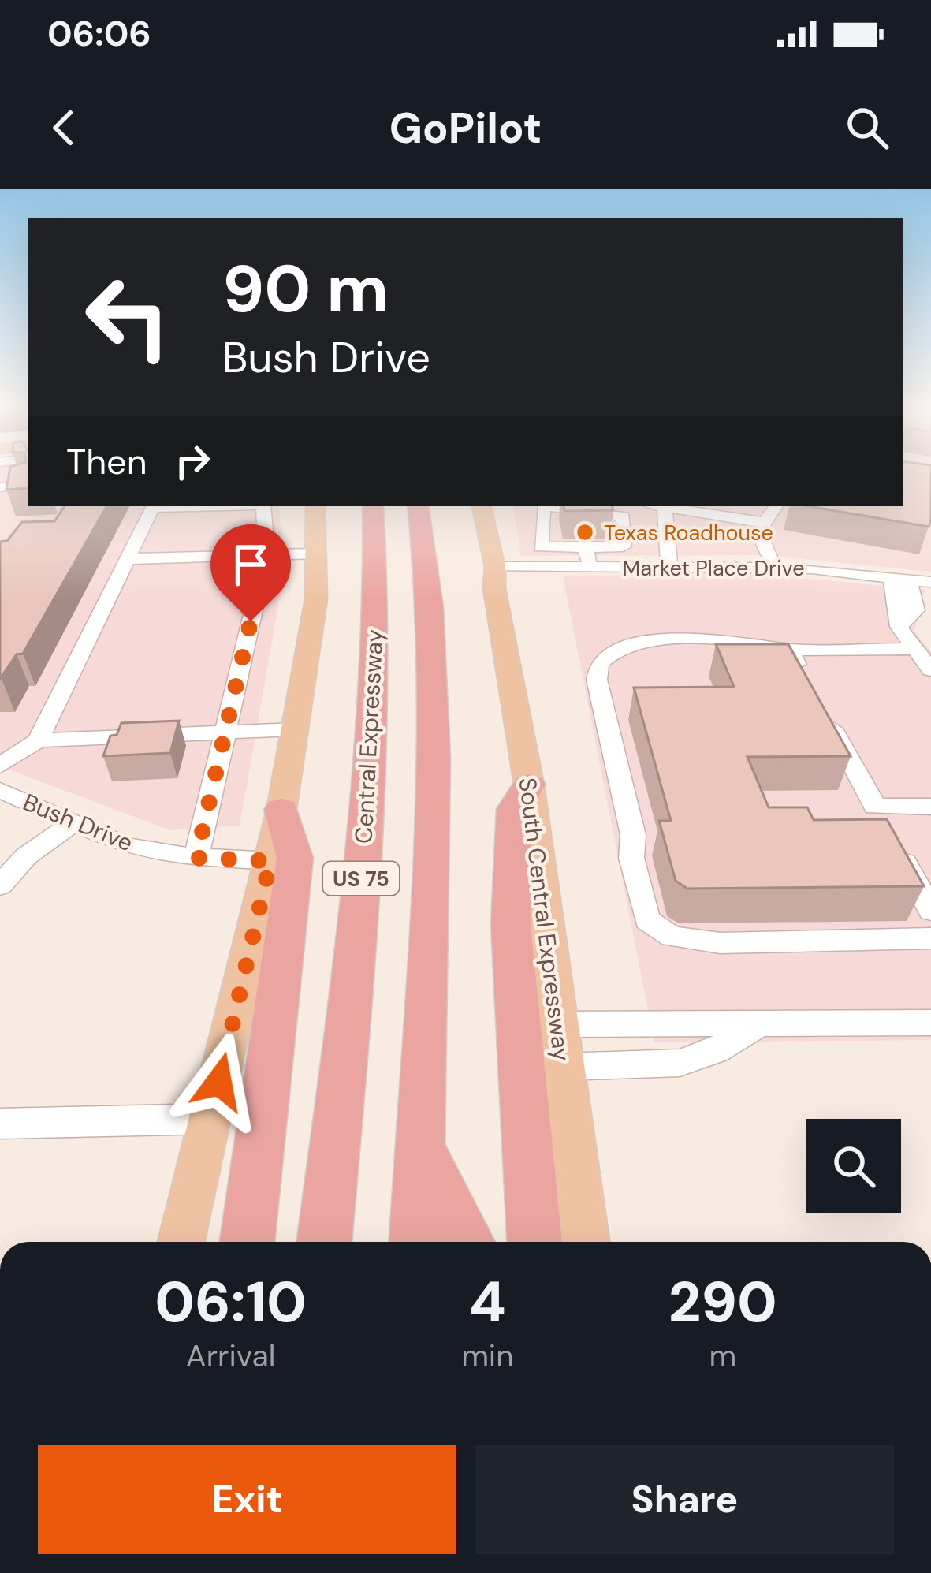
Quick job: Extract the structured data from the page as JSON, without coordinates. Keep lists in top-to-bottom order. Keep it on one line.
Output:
{"streets":{"highway":["Central Expressway","US 75"],"main road":["South Central Expressway"],"street":["Market Place Drive","Bush Drive"]},"crossings":[["Market Place Drive","South Central Expressway"]],"places":["Texas Roadhouse"],"page":{"status":"06:06","header":"GoPilot","turn":["90 m","Bush Drive"],"then":"Then","eta":["06:10","Arrival","4","min","290","m"],"buttons":["Exit","Share"]}}
